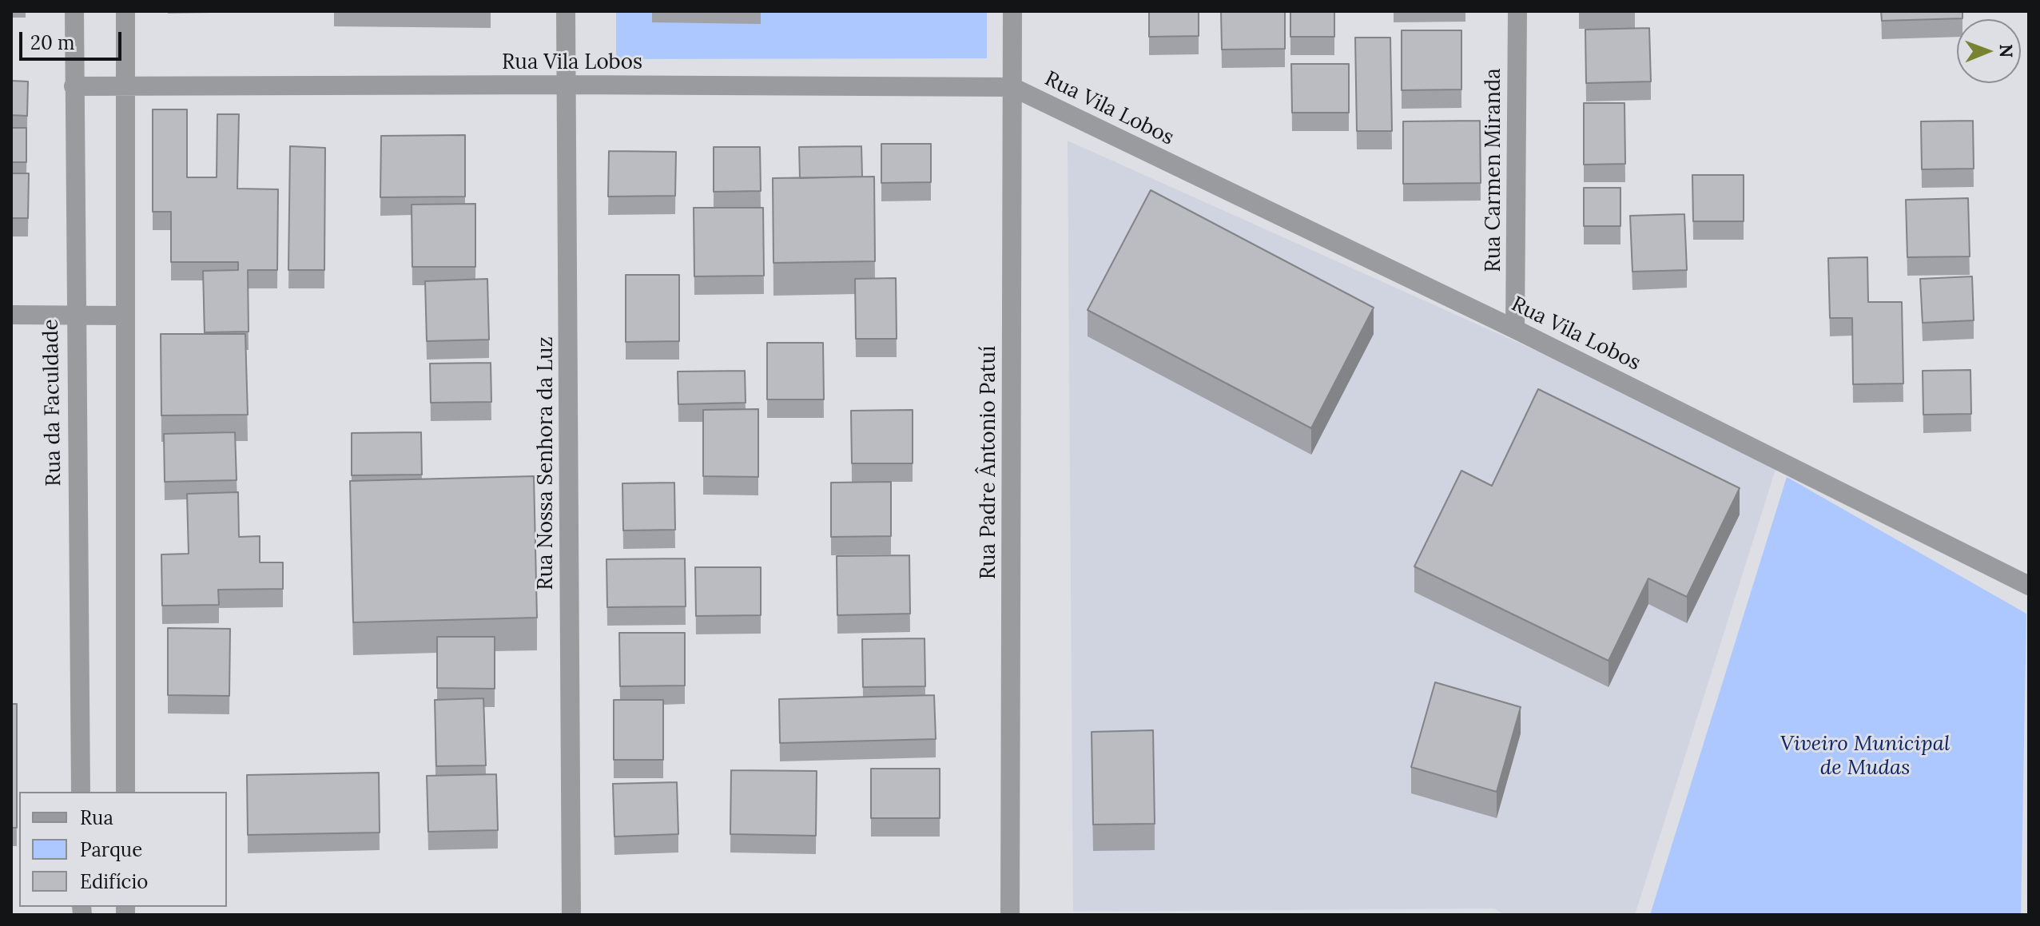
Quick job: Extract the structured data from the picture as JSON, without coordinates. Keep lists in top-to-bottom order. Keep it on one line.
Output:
{"streets":{"street":["Rua Vila Lobos","Rua Carmen Miranda","Rua da Faculdade","Rua Padre Ântonio Patuí","Rua Nossa Senhora da Luz"]},"crossings":[["Rua Vila Lobos","Rua Carmen Miranda"],["Rua Vila Lobos","Rua da Faculdade"],["Rua Vila Lobos","Rua Padre Ântonio Patuí"],["Rua Vila Lobos","Rua Nossa Senhora da Luz"]],"parks":["Viveiro Municipal de Mudas"],"legend":["Rua","Parque","Edifício"],"scale_bar":"20 m","north":"right"}
